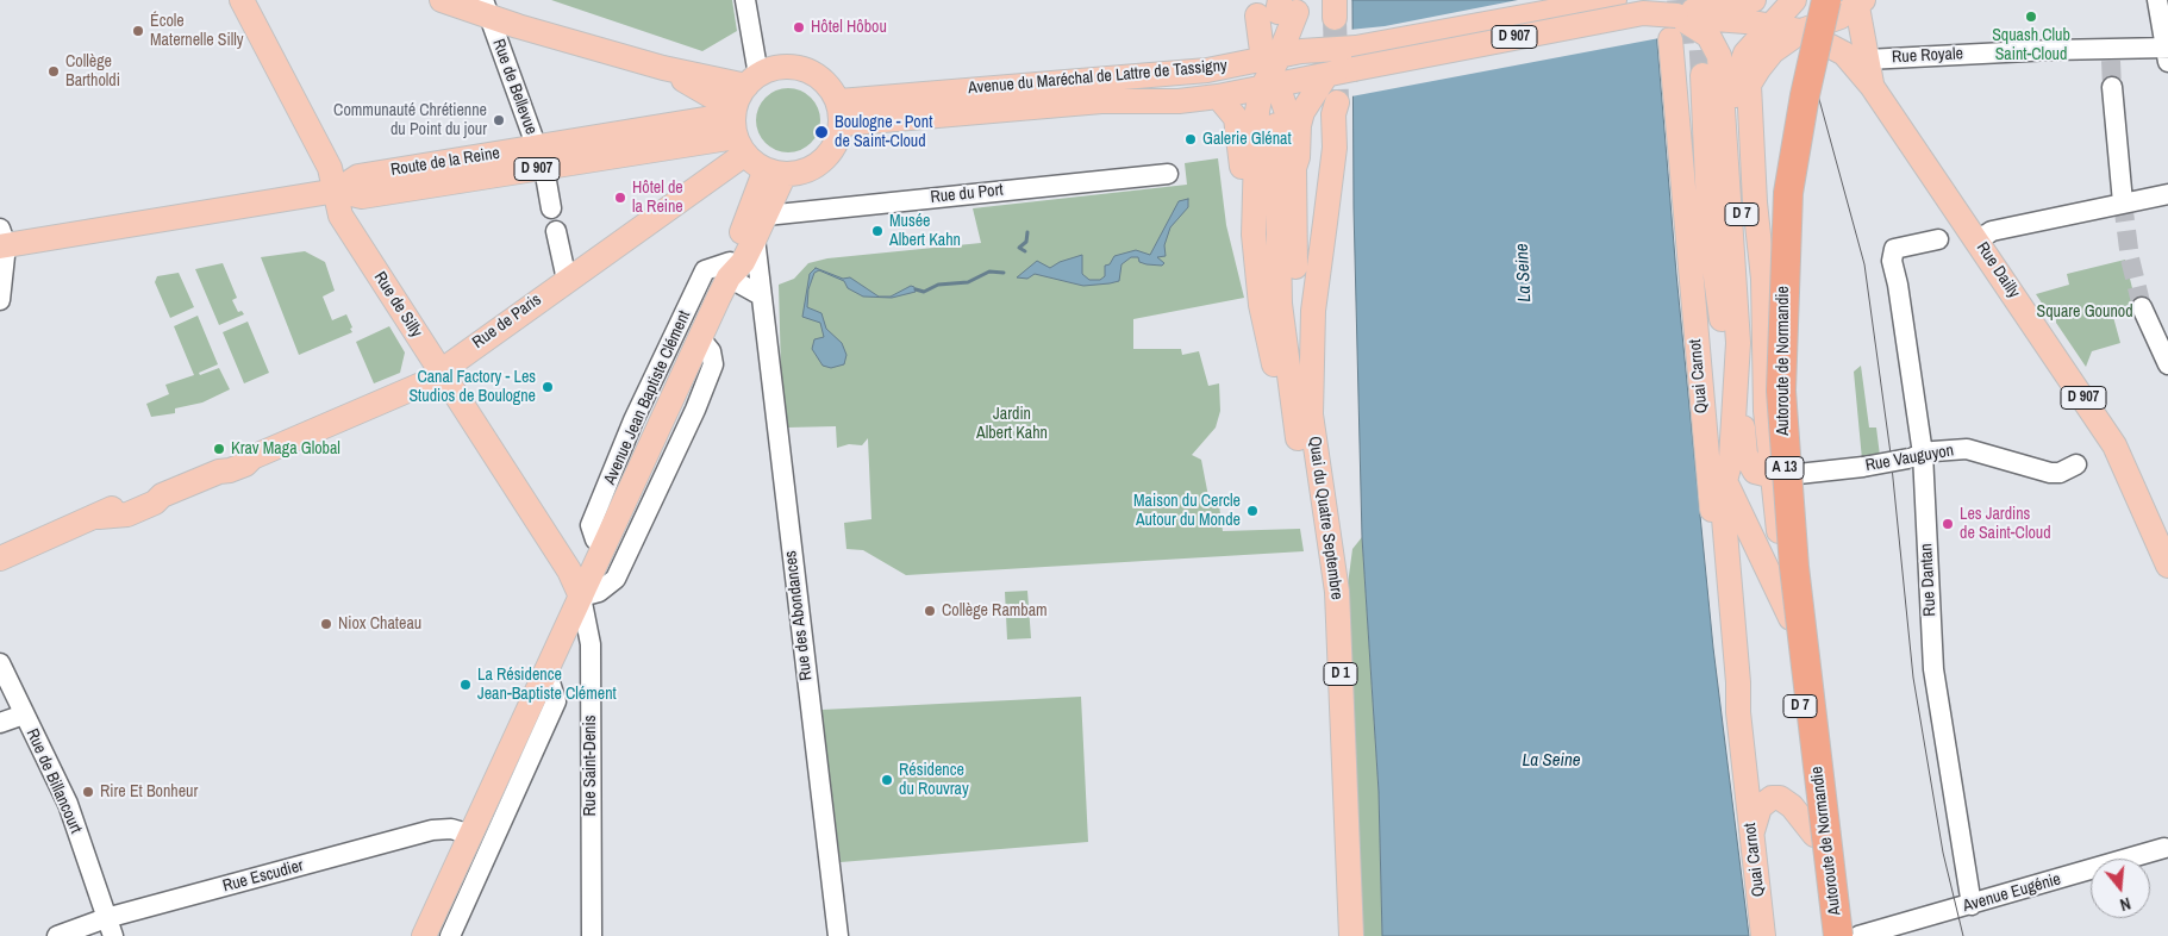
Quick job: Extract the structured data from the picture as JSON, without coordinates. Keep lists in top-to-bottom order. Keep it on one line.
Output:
{"streets":{"highway":["Autoroute de Normandie","A 13"],"main road":["D 907","Avenue du Maréchal de Lattre de Tassigny","Route de la Reine","D 7","Rue Dailly","Rue de Silly","Rue de Paris","Quai Carnot","Avenue Jean Baptiste Clément","Quai du Quatre Septembre","D 1"],"street":["Rue Royale","Rue de Bellevue","Rue du Port","Rue Vauguyon","Rue Dantan","Rue des Abondances","Rue Saint-Denis","Rue de Billancourt","Rue Escudier","Avenue Eugénie"]},"crossings":[["D 907","Rue Royale"],["D 907","Avenue du Maréchal de Lattre de Tassigny"],["D 907","D 7"],["D 907","Rue Dailly"],["D 907","Quai Carnot"],["Avenue du Maréchal de Lattre de Tassigny","Route de la Reine"],["Avenue du Maréchal de Lattre de Tassigny","Rue de Paris"],["Avenue du Maréchal de Lattre de Tassigny","Avenue Jean Baptiste Clément"],["Rue de Bellevue","Route de la Reine"],["Route de la Reine","Rue de Silly"],["Route de la Reine","Rue de Paris"],["Route de la Reine","Avenue Jean Baptiste Clément"],["Rue du Port","Avenue Jean Baptiste Clément"],["D 7","Quai Carnot"],["Rue Dailly","Quai Carnot"],["Rue de Silly","Rue de Paris"],["Rue de Silly","Avenue Jean Baptiste Clément"],["Rue de Silly","Rue Saint-Denis"],["Rue de Paris","Avenue Jean Baptiste Clément"],["Autoroute de Normandie","Quai Carnot"],["Quai Carnot","Rue Vauguyon"],["Avenue Jean Baptiste Clément","Rue des Abondances"],["Avenue Jean Baptiste Clément","Rue Saint-Denis"],["Avenue Jean Baptiste Clément","Rue Escudier"],["Rue Vauguyon","Rue Dantan"],["Rue Dantan","Avenue Eugénie"],["Rue de Billancourt","Rue Escudier"]],"water":["La Seine"],"parks":["Square Gounod","Jardin Albert Kahn"],"places":["Squash Club Saint-Cloud","Hôtel Hôbou","École Maternelle Silly","Collège Bartholdi","Communauté Chrétienne du Point du jour","Boulogne - Pont de Saint-Cloud","Galerie Glénat","Hôtel de la Reine","Musée Albert Kahn","Canal Factory - Les Studios de Boulogne","Krav Maga Global","Maison du Cercle Autour du Monde","Les Jardins de Saint-Cloud","Collège Rambam","Niox Chateau","La Résidence Jean-Baptiste Clément","Résidence du Rouvray","Rire Et Bonheur"],"north":"bottom"}
